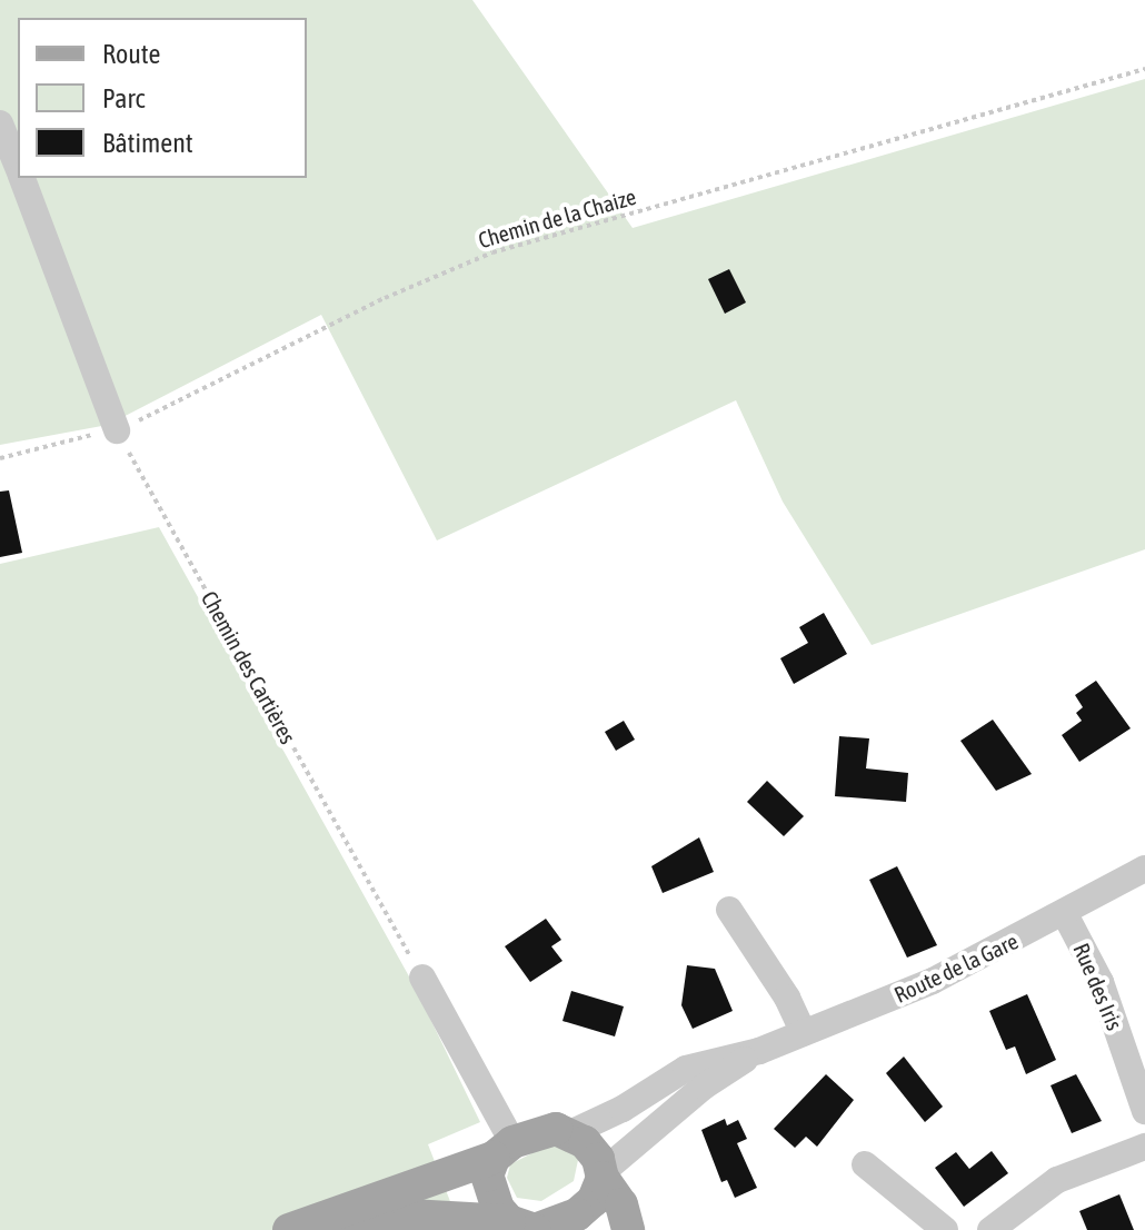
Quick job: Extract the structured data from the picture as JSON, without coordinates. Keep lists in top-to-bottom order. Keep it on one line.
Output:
{"streets":{"main road":["Route de la Gare"],"street":["Rue des Iris"],"path":["Chemin de la Chaize","Chemin des Cartières"]},"crossings":[["Chemin de la Chaize","Chemin des Cartières"],["Route de la Gare","Rue des Iris"]],"legend":["Route","Parc","Bâtiment"]}
